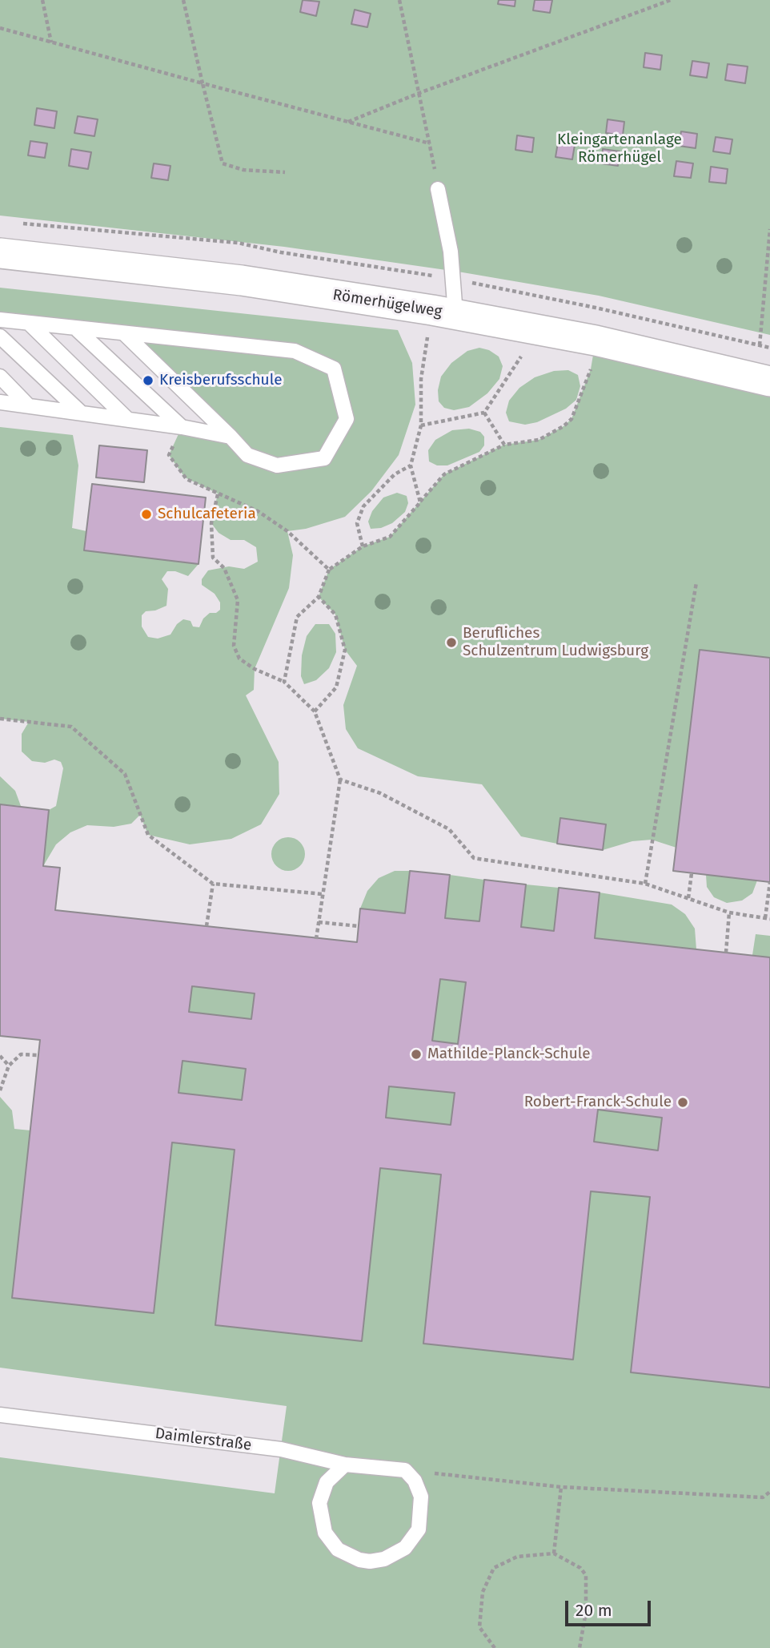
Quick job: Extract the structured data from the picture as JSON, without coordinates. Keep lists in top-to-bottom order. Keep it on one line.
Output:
{"streets":{"street":["Römerhügelweg"],"lane":["Daimlerstraße"]},"parks":["Kleingartenanlage Römerhügel"],"places":["Kreisberufsschule","Schulcafeteria","Berufliches Schulzentrum Ludwigsburg","Mathilde-Planck-Schule","Robert-Franck-Schule"],"scale_bar":"20 m"}
